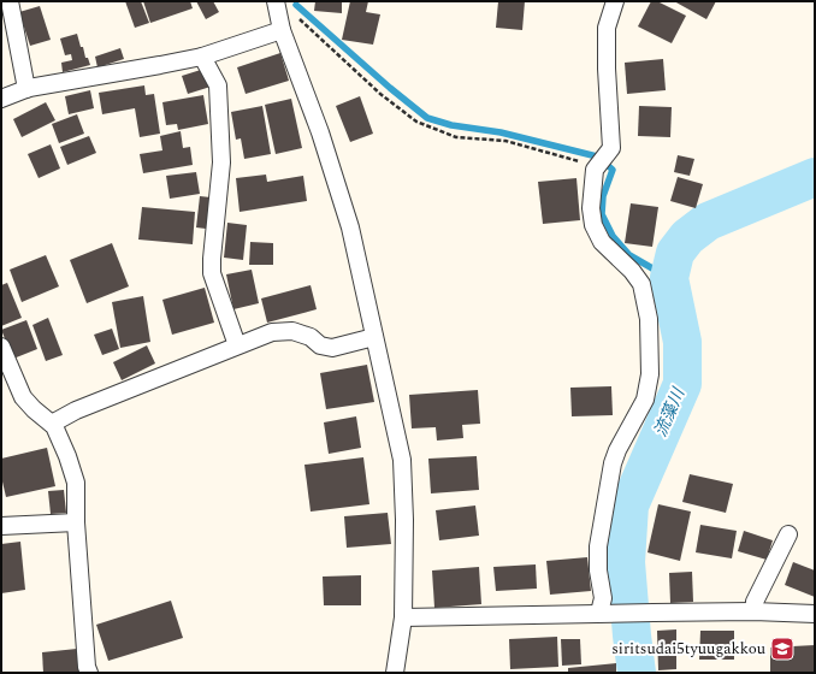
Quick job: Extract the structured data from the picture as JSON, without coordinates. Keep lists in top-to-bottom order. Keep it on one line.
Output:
{"water":["流藻川"],"places":{"school or university":["siritsudai5tyuugakkou"]}}
